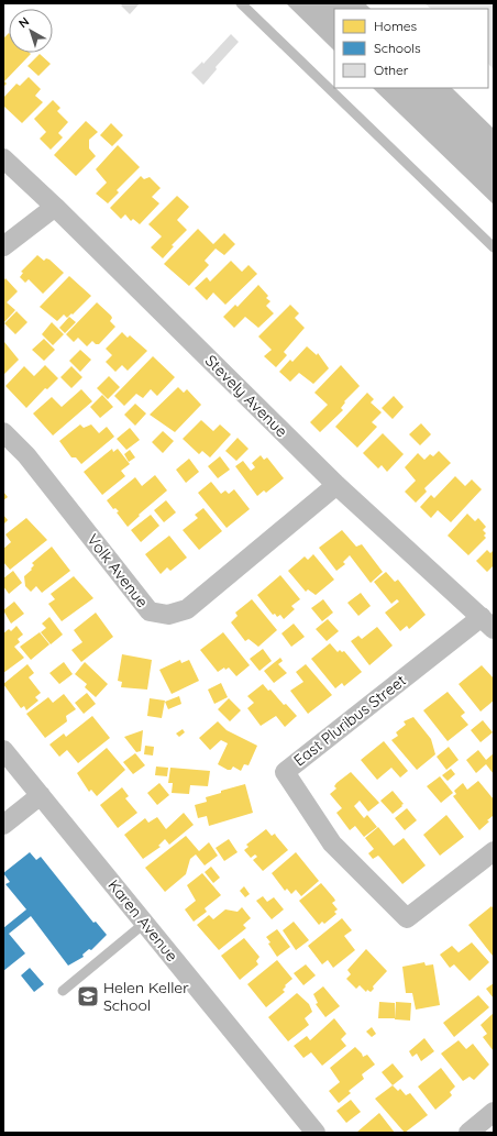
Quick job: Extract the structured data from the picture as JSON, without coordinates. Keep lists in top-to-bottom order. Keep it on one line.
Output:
{"streets":{"street":["Stevely Avenue","Volk Avenue","East Pluribus Street","Karen Avenue"]},"crossings":[["Stevely Avenue","Volk Avenue"],["Stevely Avenue","East Pluribus Street"]],"places":{"school or university":["Helen Keller School"]},"legend":["Homes","Schools","Other"],"north":"top left"}
